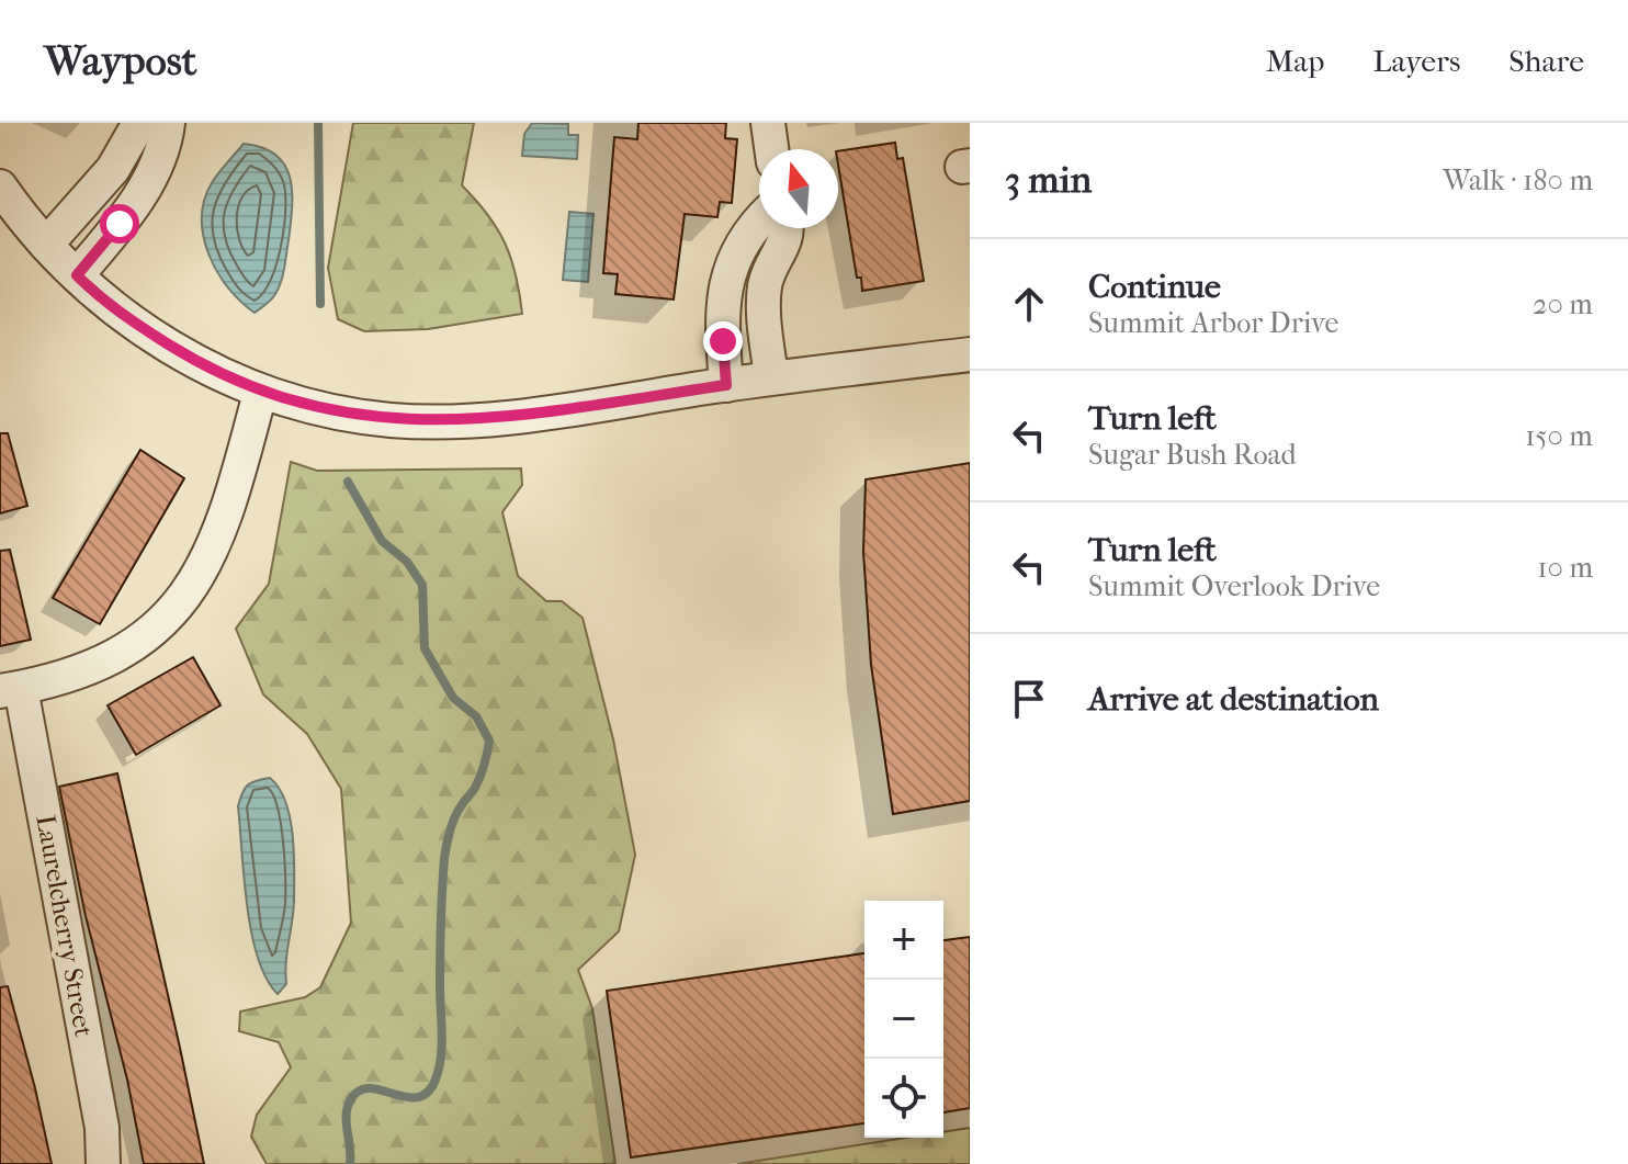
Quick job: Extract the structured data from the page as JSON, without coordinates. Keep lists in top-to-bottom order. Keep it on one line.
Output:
{"streets":{"street":["Laurelcherry Street"]},"north":"top","page":{"header":"Waypost","nav":["Map","Layers","Share"],"heading":["3 min","Walk · 180 m"],"list":[["Continue","Summit Arbor Drive","20 m"],["Turn left","Sugar Bush Road","150 m"],["Turn left","Summit Overlook Drive","10 m"],"Arrive at destination"],"map_buttons":["+","−"]}}
